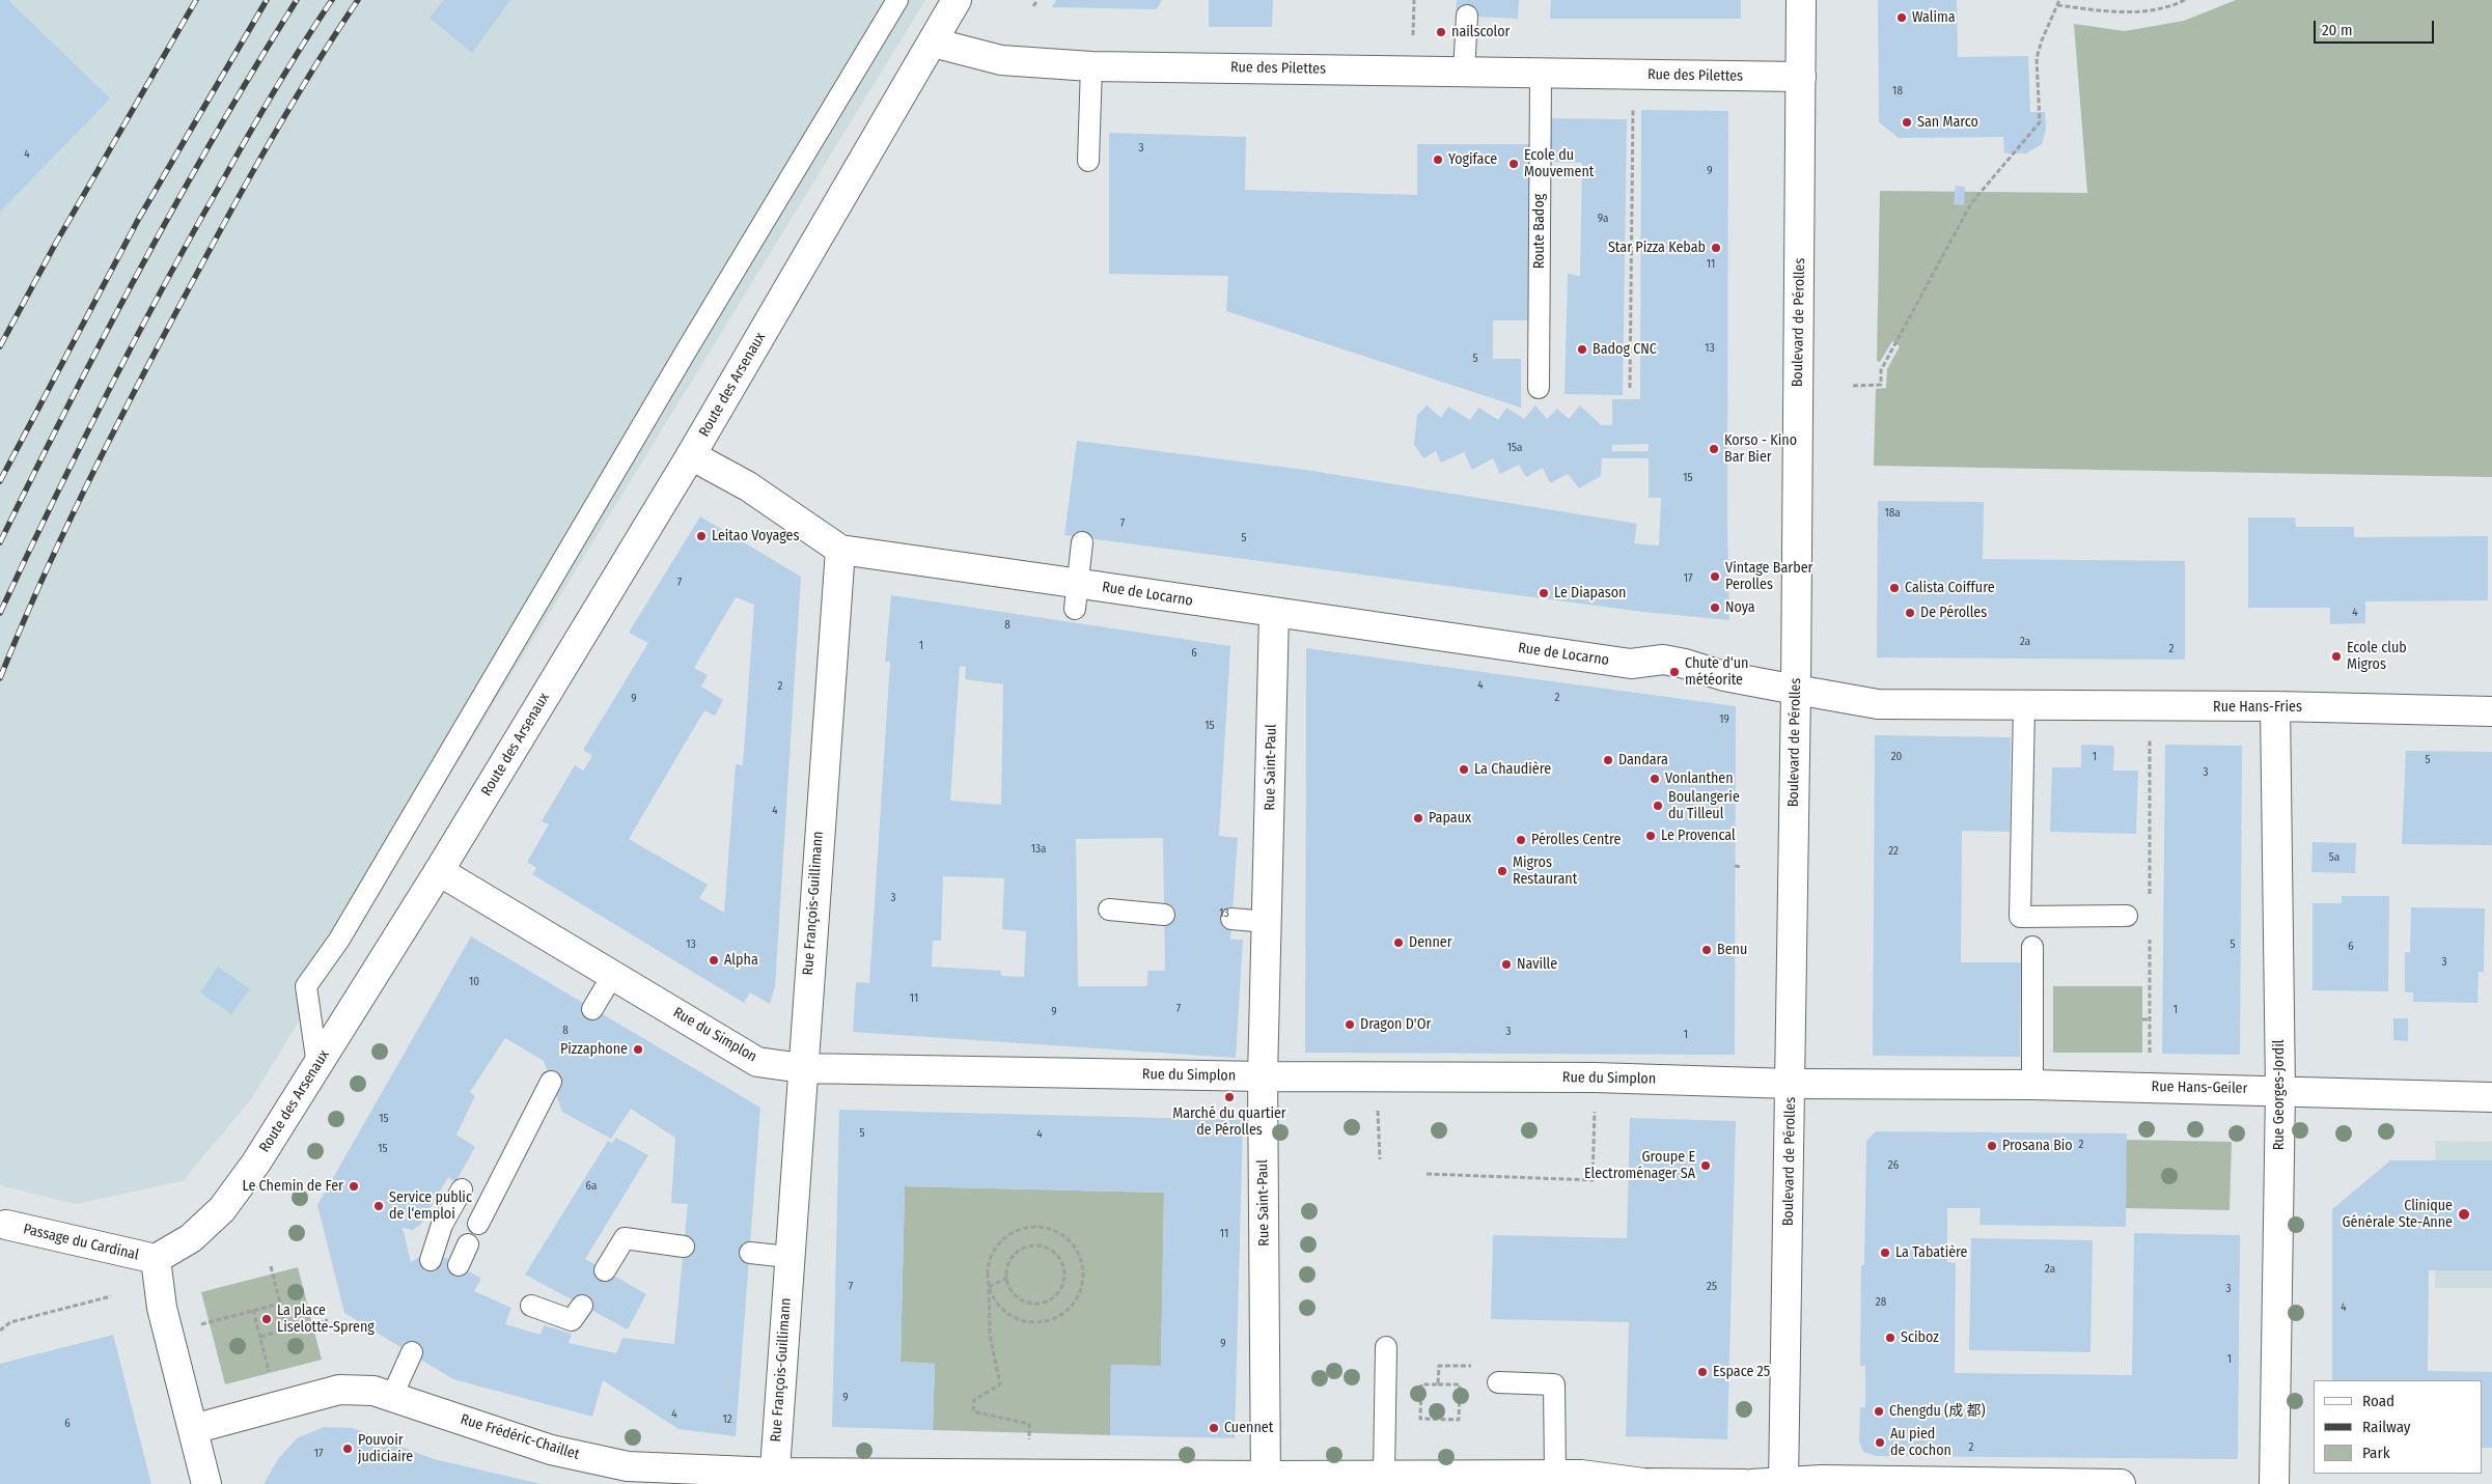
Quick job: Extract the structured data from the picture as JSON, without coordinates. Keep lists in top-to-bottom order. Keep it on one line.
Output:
{"streets":{"street":["Rue des Pilettes","Boulevard de Pérolles","Route des Arsenaux","Rue de Locarno","Rue Hans-Fries","Rue Saint-Paul","Rue François-Guillimann","Rue du Simplon","Rue Hans-Geiler","Rue Georges-Jordil","Passage du Cardinal","Rue Frédéric-Chaillet"],"lane":["Route Badog"]},"crossings":[["Rue des Pilettes","Route Badog"],["Rue des Pilettes","Boulevard de Pérolles"],["Rue des Pilettes","Route des Arsenaux"],["Boulevard de Pérolles","Rue de Locarno"],["Boulevard de Pérolles","Rue Hans-Fries"],["Boulevard de Pérolles","Rue du Simplon"],["Boulevard de Pérolles","Rue Hans-Geiler"],["Route des Arsenaux","Rue de Locarno"],["Route des Arsenaux","Rue du Simplon"],["Route des Arsenaux","Passage du Cardinal"],["Rue de Locarno","Rue Hans-Fries"],["Rue de Locarno","Rue Saint-Paul"],["Rue de Locarno","Rue François-Guillimann"],["Rue Hans-Fries","Rue Georges-Jordil"],["Rue Saint-Paul","Rue du Simplon"],["Rue Saint-Paul","Rue Frédéric-Chaillet"],["Rue François-Guillimann","Rue du Simplon"],["Rue François-Guillimann","Rue Frédéric-Chaillet"],["Rue du Simplon","Rue Hans-Geiler"],["Rue Hans-Geiler","Rue Georges-Jordil"]],"places":["Walima","nailscolor","San Marco","Yogiface","Ecole du Mouvement","Star Pizza Kebab","Badog CNC","Korso - Kino Bar Bier","Leitao Voyages","Vintage Barber Perolles","Calista Coiffure","Le Diapason","Noya","De Pérolles","Ecole club Migros","Chute d‘un météorite","Dandara","La Chaudière","Vonlanthen","Boulangerie du Tilleul","Papaux","Le Provencal","Pérolles Centre","Migros Restaurant","Denner","Benu","Alpha","Naville","Dragon D'Or","Pizzaphone","Marché du quartier de Pérolles","Prosana Bio","Groupe E Electroménager SA","Le Chemin de Fer","Service public de l‘emploi","Clinique Générale Ste-Anne","La Tabatière","La place Liselotte-Spreng","Sciboz","Espace 25","Chengdu (成 都)","Cuennet","Au pied de cochon","Pouvoir judiciaire"],"house_numbers":["18","3","4","9","9a","11","13","5","15a","15","18a","7","5","17","7","4","8","2a","1","2","6","4","2","2","9","19","15","20","1","5","3","4","13a","22","5a","3","13","13","5","6","3","10","11","7","1","9","8","3","1","15","5","4","2","15","26","6a","11","2a","7","25","3","28","4","9","1","9","4","12","6","2","17"],"legend":["Road","Railway","Park"],"scale_bar":"20 m"}
